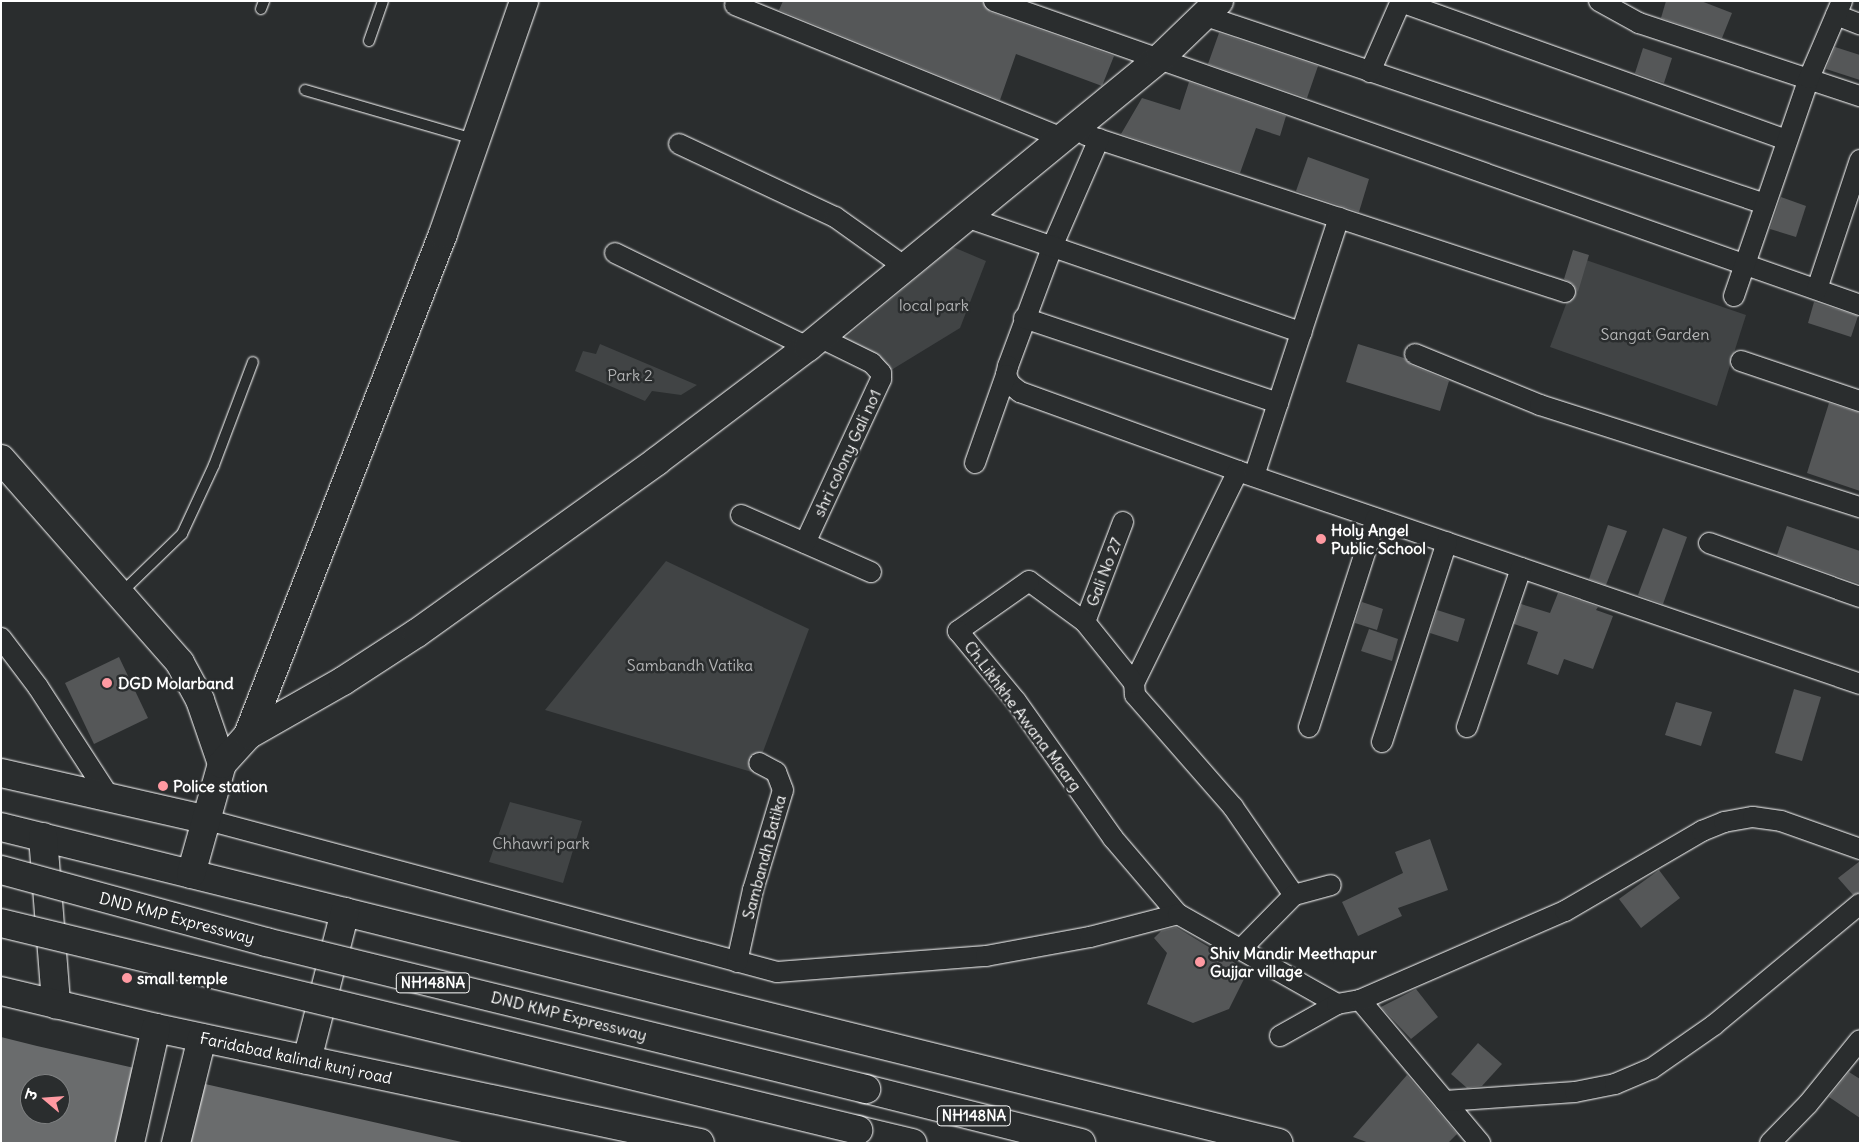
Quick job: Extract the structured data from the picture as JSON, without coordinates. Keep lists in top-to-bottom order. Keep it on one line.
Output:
{"streets":{"main road":["DND KMP Expressway","NH148NA","Faridabad kalindi kunj road"],"street":["shri colony Gali no1","Gali No 27","Ch.Likhkhe Awana Maarg","Sambandh Batika"]},"crossings":[["Gali No 27","Ch.Likhkhe Awana Maarg"]],"parks":["local park","Sangat Garden","Park 2","Sambandh Vatika","Chhawri park"],"places":["Holy Angel Public School","DGD Molarband","Police station","Shiv Mandir Meethapur Gujjar village","small temple"],"north":"left"}
